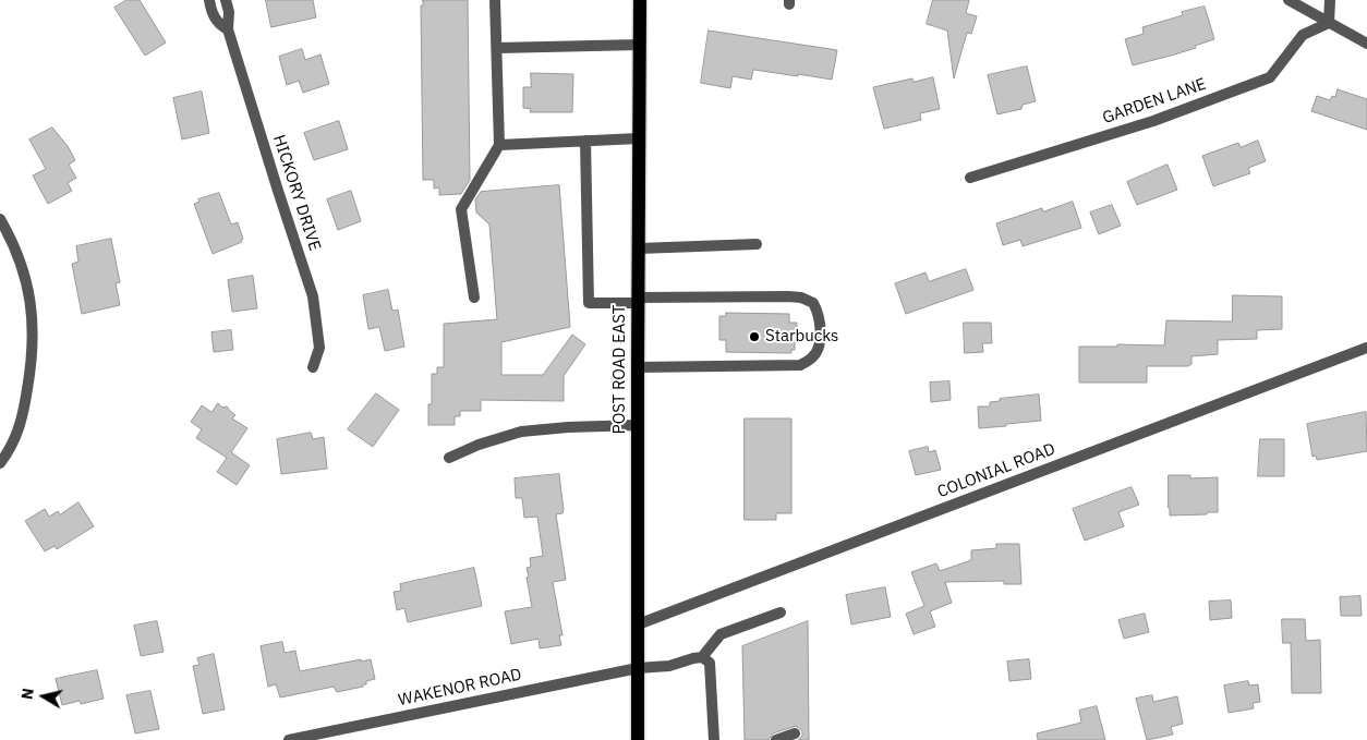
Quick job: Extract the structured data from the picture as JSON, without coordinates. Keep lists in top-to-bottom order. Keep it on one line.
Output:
{"streets":{"main road":["POST ROAD EAST"],"street":["GARDEN LANE","HICKORY DRIVE","COLONIAL ROAD","WAKENOR ROAD"]},"crossings":[["POST ROAD EAST","COLONIAL ROAD"],["POST ROAD EAST","WAKENOR ROAD"]],"places":["Starbucks"],"north":"left"}
